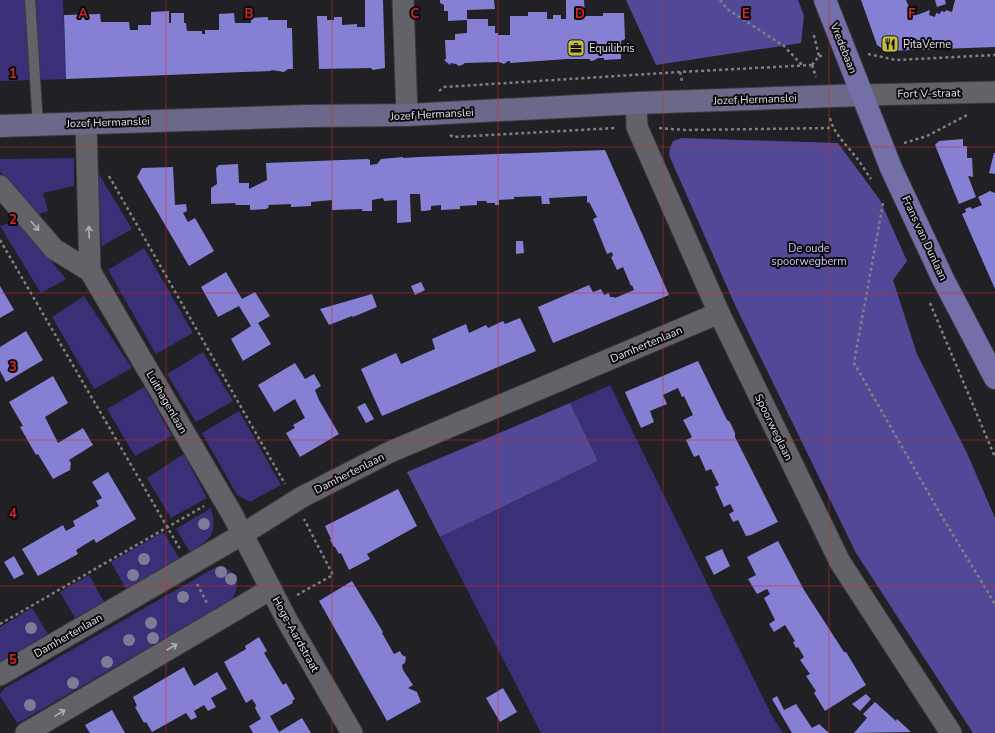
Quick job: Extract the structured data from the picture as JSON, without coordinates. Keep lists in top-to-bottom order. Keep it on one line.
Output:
{"streets":{"main road":["Vredebaan","Frans van Dunlaan"],"street":["Fort V-straat","Jozef Hermanslei","Damhertenlaan","Luithagenlaan","Spoorweglaan","Hoge-Aardstraat"]},"crossings":[["Vredebaan","Fort V-straat"],["Vredebaan","Jozef Hermanslei"],["Vredebaan","Frans van Dunlaan"],["Fort V-straat","Jozef Hermanslei"],["Fort V-straat","Frans van Dunlaan"],["Jozef Hermanslei","Frans van Dunlaan"],["Jozef Hermanslei","Luithagenlaan"],["Jozef Hermanslei","Spoorweglaan"],["Damhertenlaan","Luithagenlaan"],["Damhertenlaan","Spoorweglaan"],["Damhertenlaan","Hoge-Aardstraat"],["Luithagenlaan","Hoge-Aardstraat"]],"parks":["De oude spoorwegberm"],"places":{"restaurant":["PitaVerne"],"office":["Equilibris"]},"grid":{"columns":["A","B","C","D","E","F"],"rows":["1","2","3","4","5"]}}
